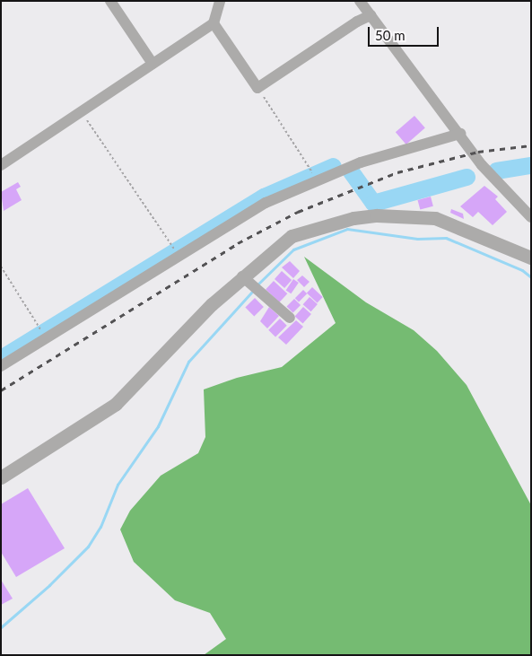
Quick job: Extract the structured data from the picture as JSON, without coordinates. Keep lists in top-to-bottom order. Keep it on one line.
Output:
{"scale_bar":"50 m"}
